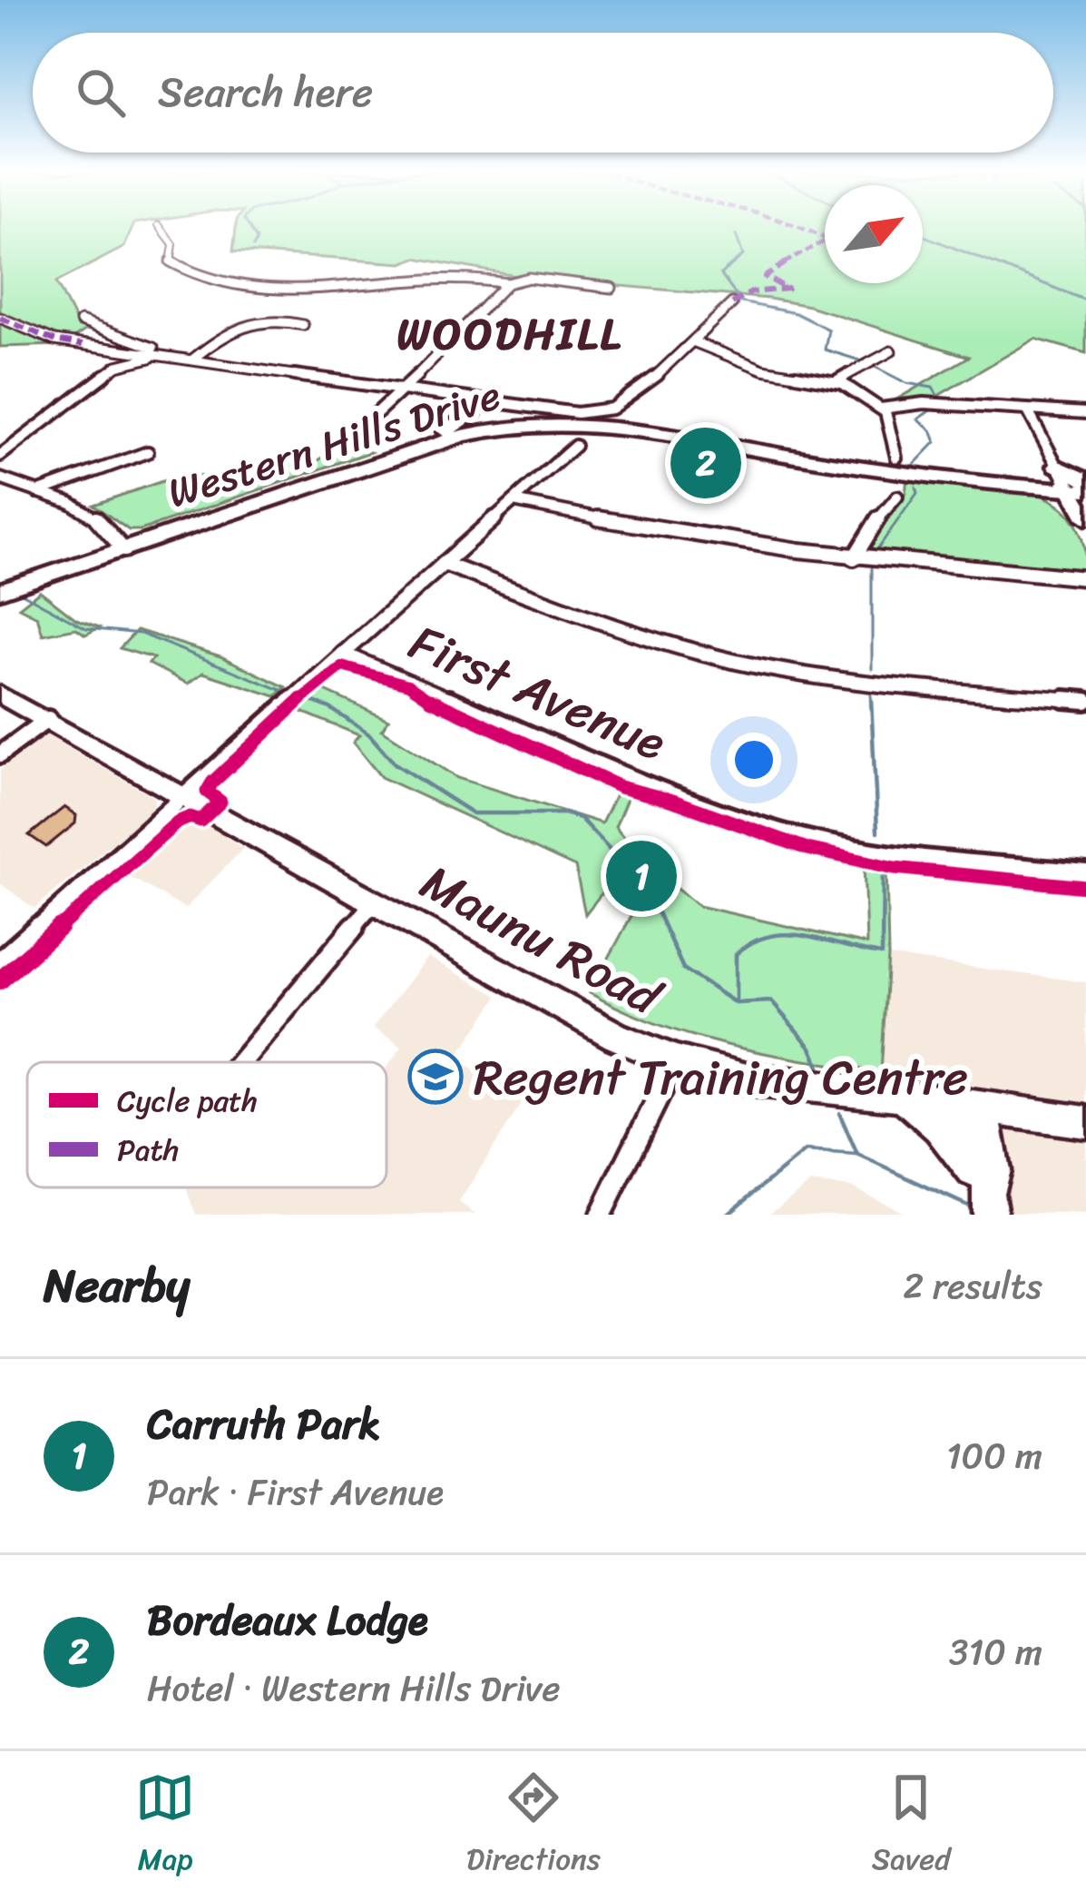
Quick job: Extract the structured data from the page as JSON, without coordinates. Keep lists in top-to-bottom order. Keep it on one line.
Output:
{"streets":{"highway":["Western Hills Drive"],"main road":["Maunu Road"],"street":["First Avenue"]},"districts":["WOODHILL"],"places":{"school or university":["Regent Training Centre"]},"legend":["Cycle path","Path"],"north":"top right","page":{"search":"Search here","pins":["2","1"],"heading":["Nearby","2 results"],"list":[{"mark":"1","name":"Carruth Park","note":"Park · First Avenue","value":"100 m"},{"mark":"2","name":"Bordeaux Lodge","note":"Hotel · Western Hills Drive","value":"310 m"}],"nav":["Map","Directions","Saved"]}}
